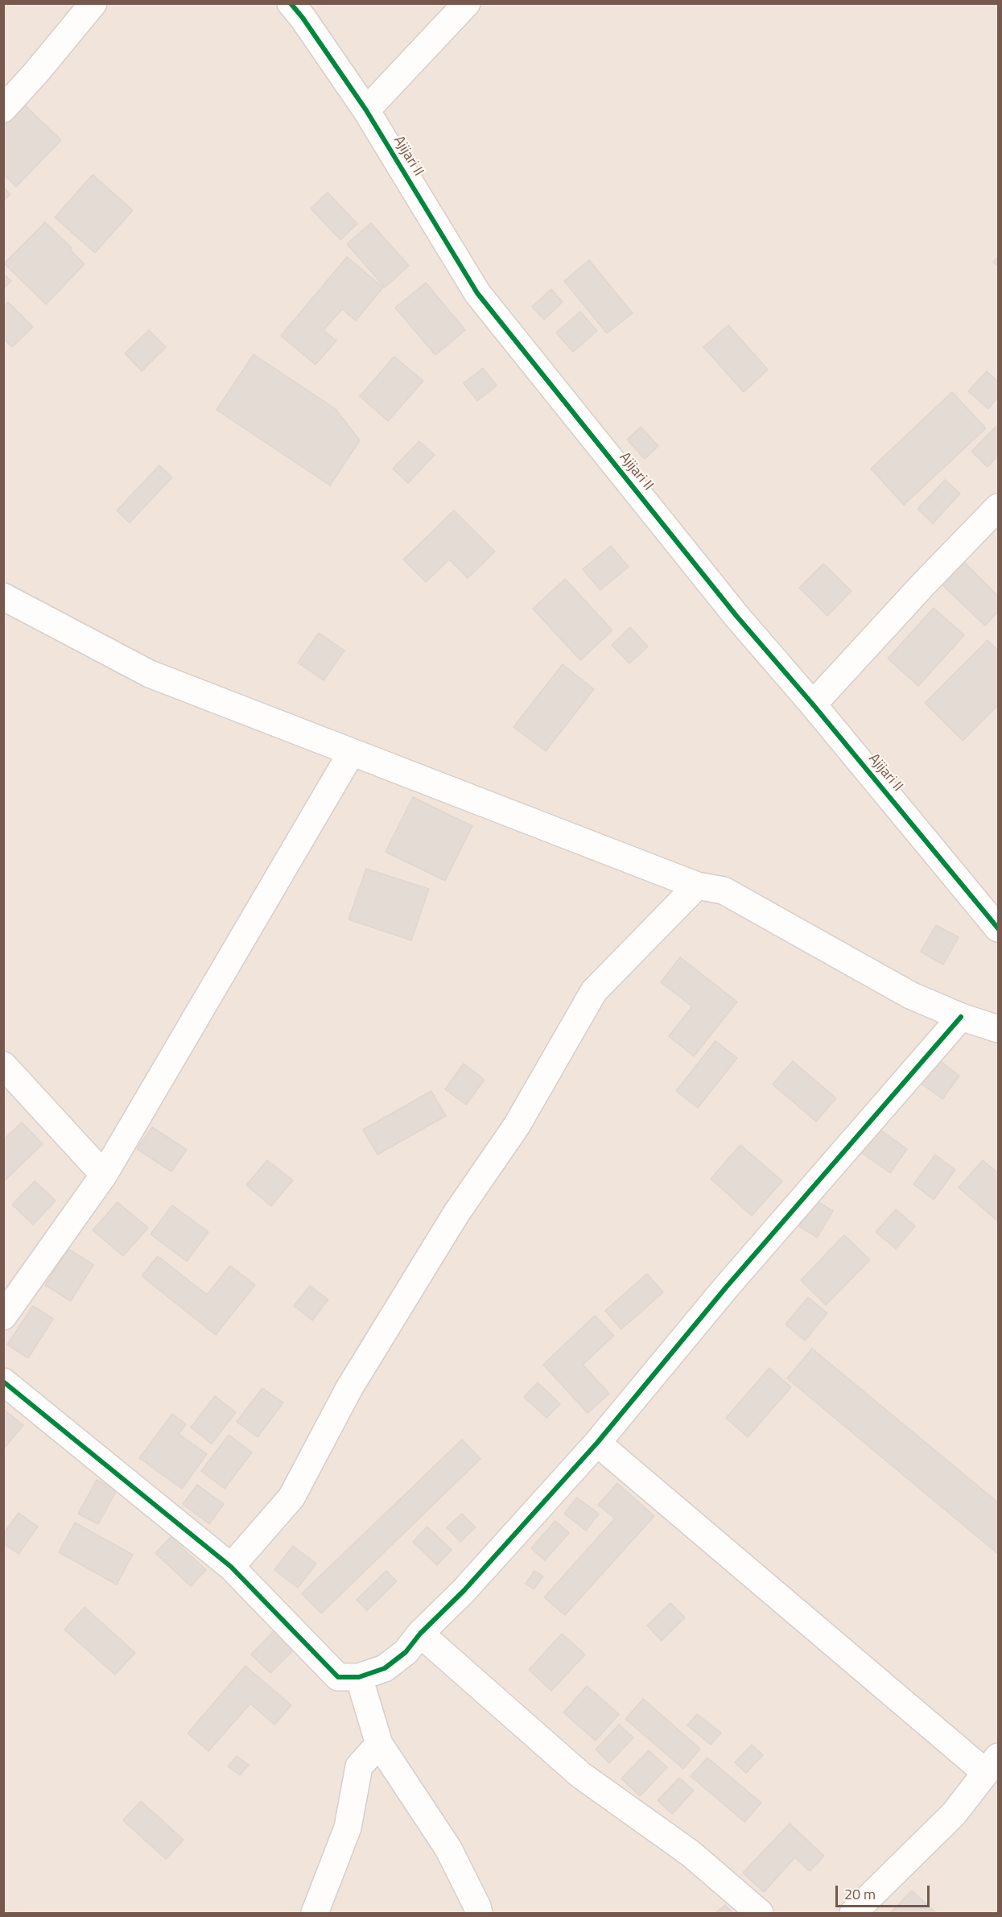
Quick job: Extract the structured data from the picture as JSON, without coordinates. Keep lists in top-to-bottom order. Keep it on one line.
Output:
{"streets":{"street":["Ajijari II"]},"scale_bar":"20 m"}
